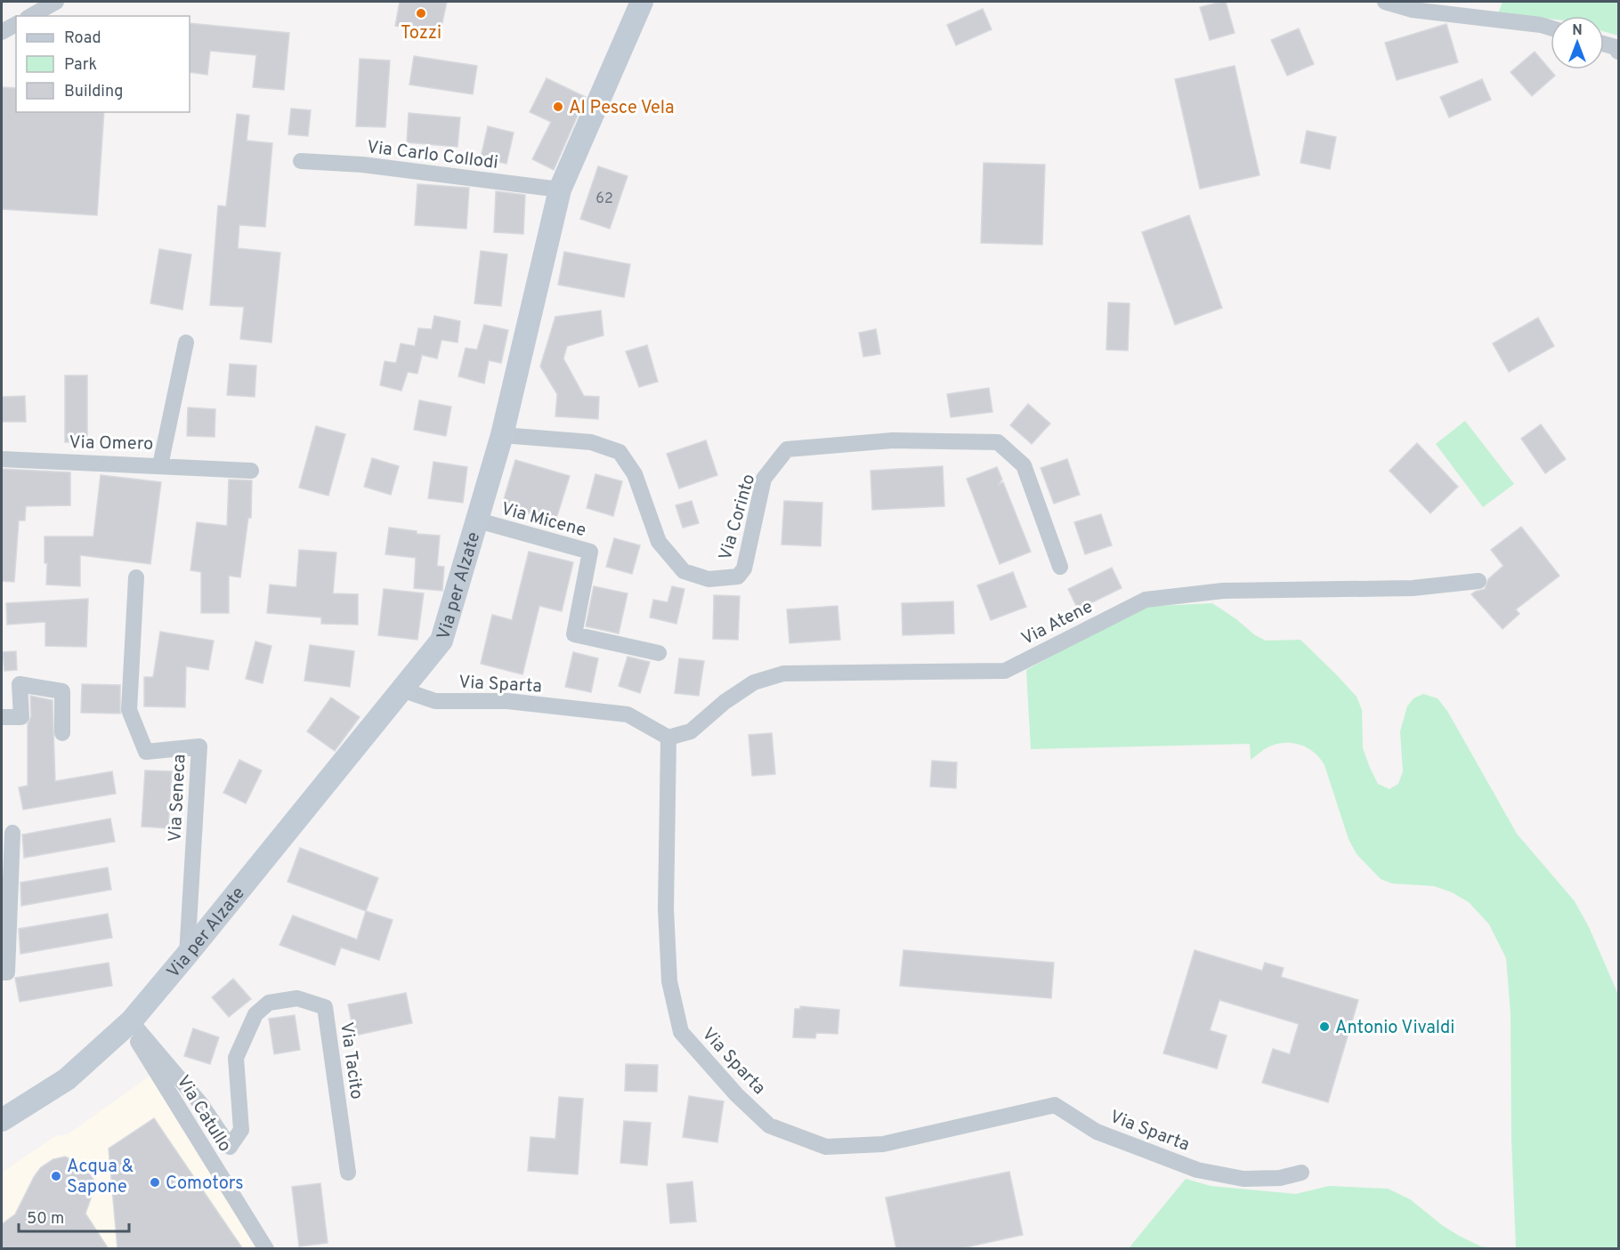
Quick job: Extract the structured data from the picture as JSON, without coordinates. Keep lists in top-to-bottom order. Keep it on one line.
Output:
{"streets":{"street":["Via Carlo Collodi","Via Omero","Via Corinto","Via Micene","Via per Alzate","Via Atene","Via Sparta","Via Seneca","Via Tacito","Via Catullo"]},"crossings":[["Via Carlo Collodi","Via per Alzate"],["Via Corinto","Via per Alzate"],["Via Micene","Via per Alzate"],["Via per Alzate","Via Sparta"],["Via per Alzate","Via Seneca"],["Via per Alzate","Via Tacito"],["Via per Alzate","Via Catullo"],["Via Atene","Via Sparta"],["Via Tacito","Via Catullo"]],"places":["Tozzi","Al Pesce Vela","Antonio Vivaldi","Acqua & Sapone","Comotors"],"house_numbers":["62"],"legend":["Road","Park","Building"],"scale_bar":"50 m","north":"top"}
